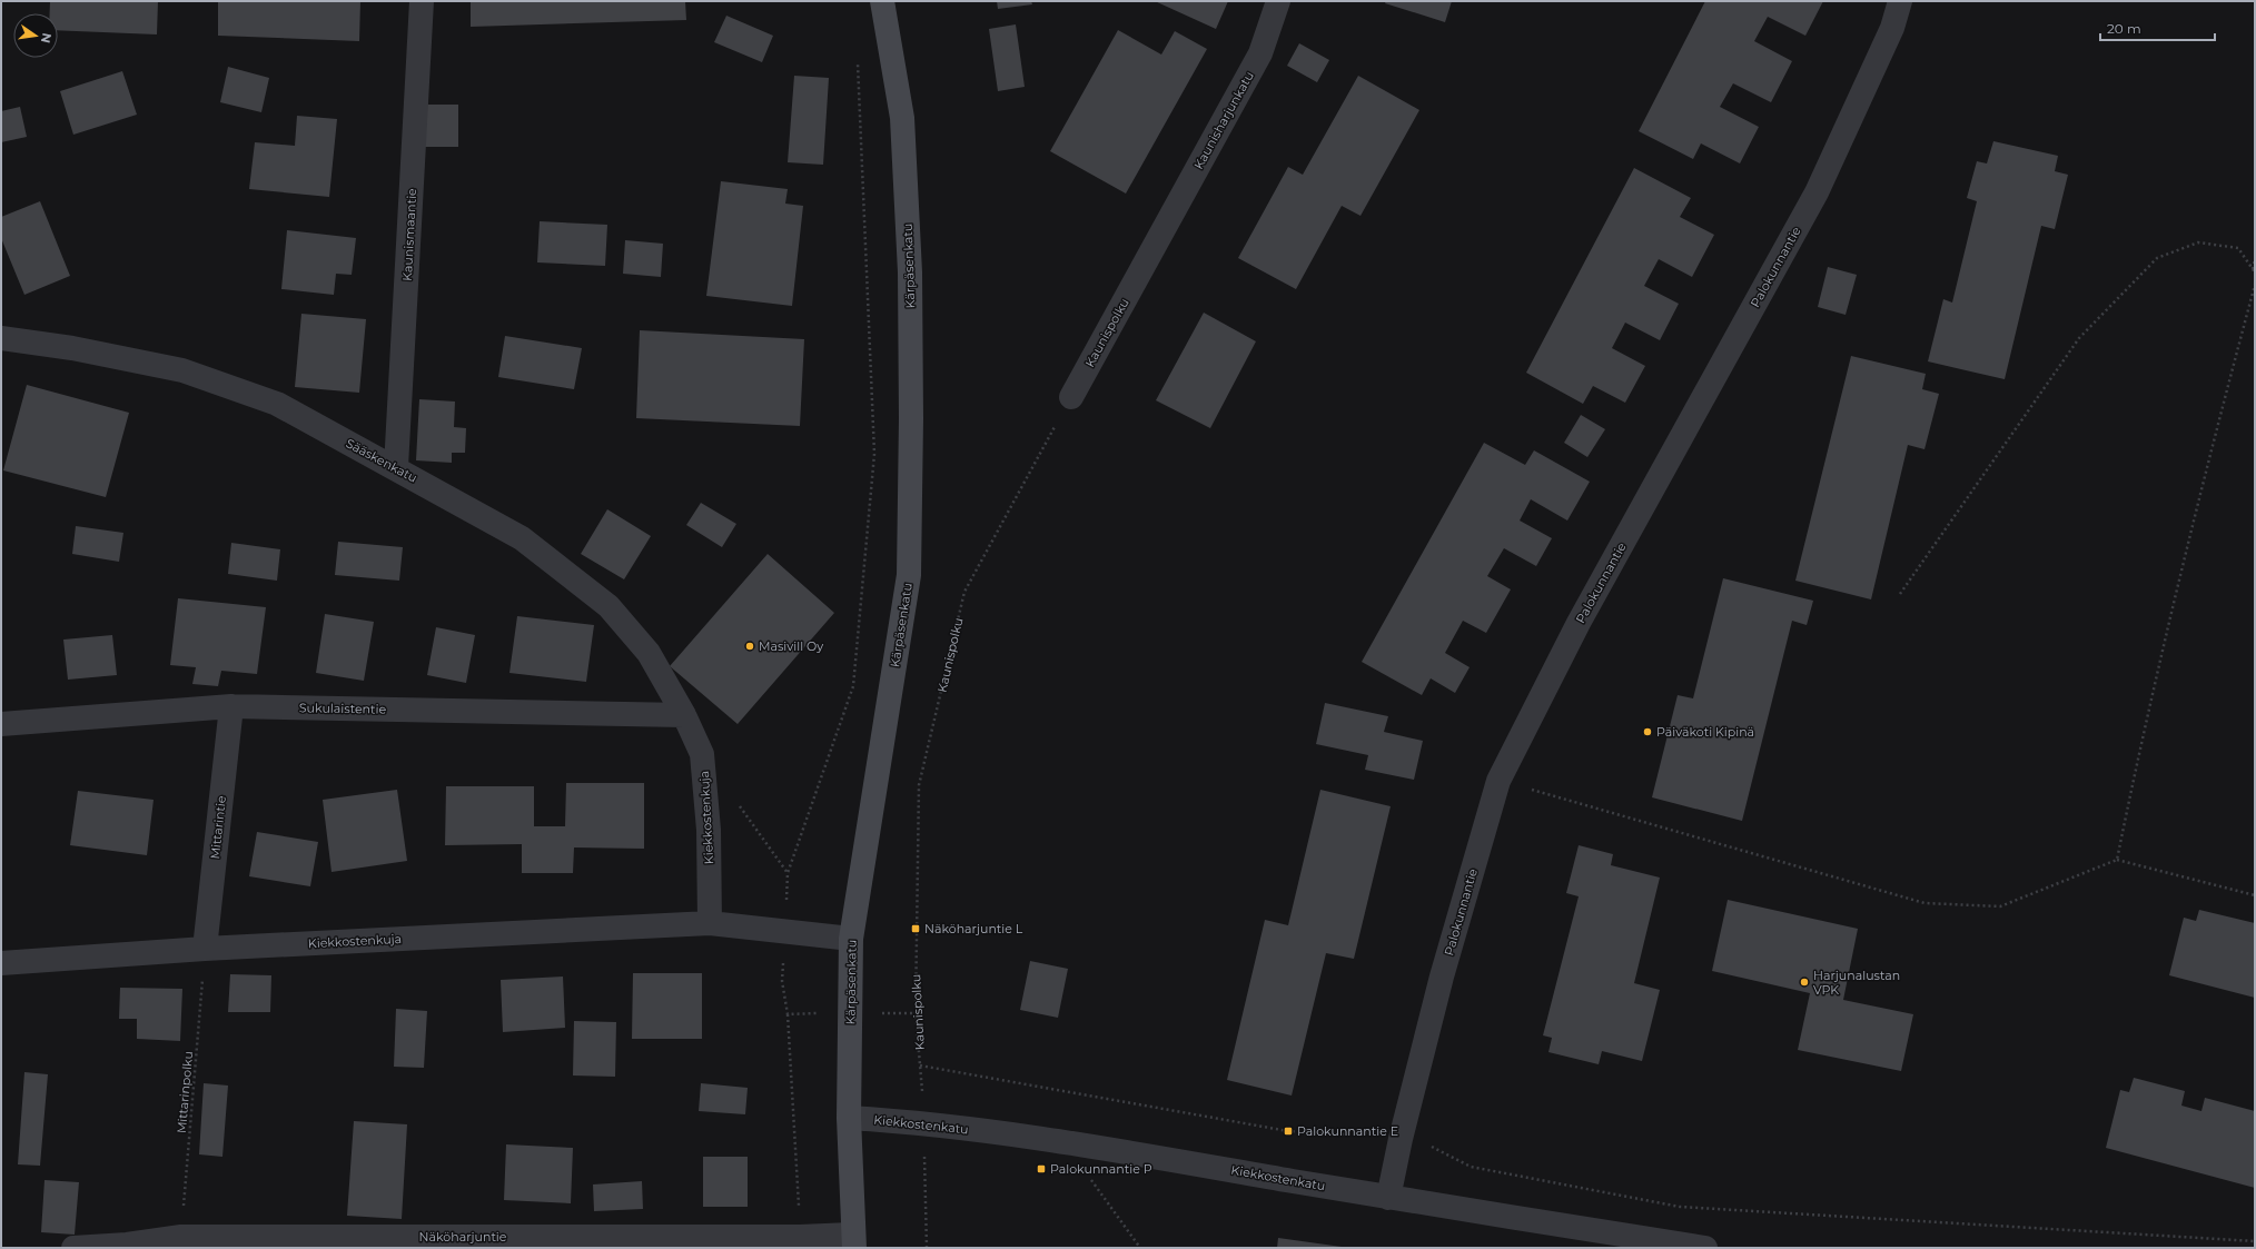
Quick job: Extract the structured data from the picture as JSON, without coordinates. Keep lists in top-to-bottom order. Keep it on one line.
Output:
{"streets":{"street":["Kaunisharjunkatu","Kaunismaantie","Kärpäsenkatu","Palokunnantie","Kaunispolku","Sääskenkatu","Sukulaistentie","Kiekkostenkuja","Mittarintie","Kiekkostenkatu","Näköharjuntie"],"path":["Mittarinpolku"]},"crossings":[["Kaunisharjunkatu","Kaunispolku"],["Kaunismaantie","Sääskenkatu"],["Kärpäsenkatu","Kiekkostenkuja"],["Kärpäsenkatu","Kiekkostenkatu"],["Kärpäsenkatu","Näköharjuntie"],["Palokunnantie","Kiekkostenkatu"],["Kaunispolku","Kiekkostenkatu"],["Sääskenkatu","Sukulaistentie"],["Sääskenkatu","Kiekkostenkuja"],["Sukulaistentie","Kiekkostenkuja"],["Sukulaistentie","Mittarintie"],["Kiekkostenkuja","Mittarintie"],["Kiekkostenkuja","Mittarinpolku"],["Mittarintie","Mittarinpolku"],["Mittarinpolku","Näköharjuntie"]],"places":{"other":["Masivill Oy","Päiväkoti Kipinä","Harjunalustan VPK"],"transit":["Näköharjuntie L","Palokunnantie E","Palokunnantie P"]},"scale_bar":"20 m","north":"right"}
